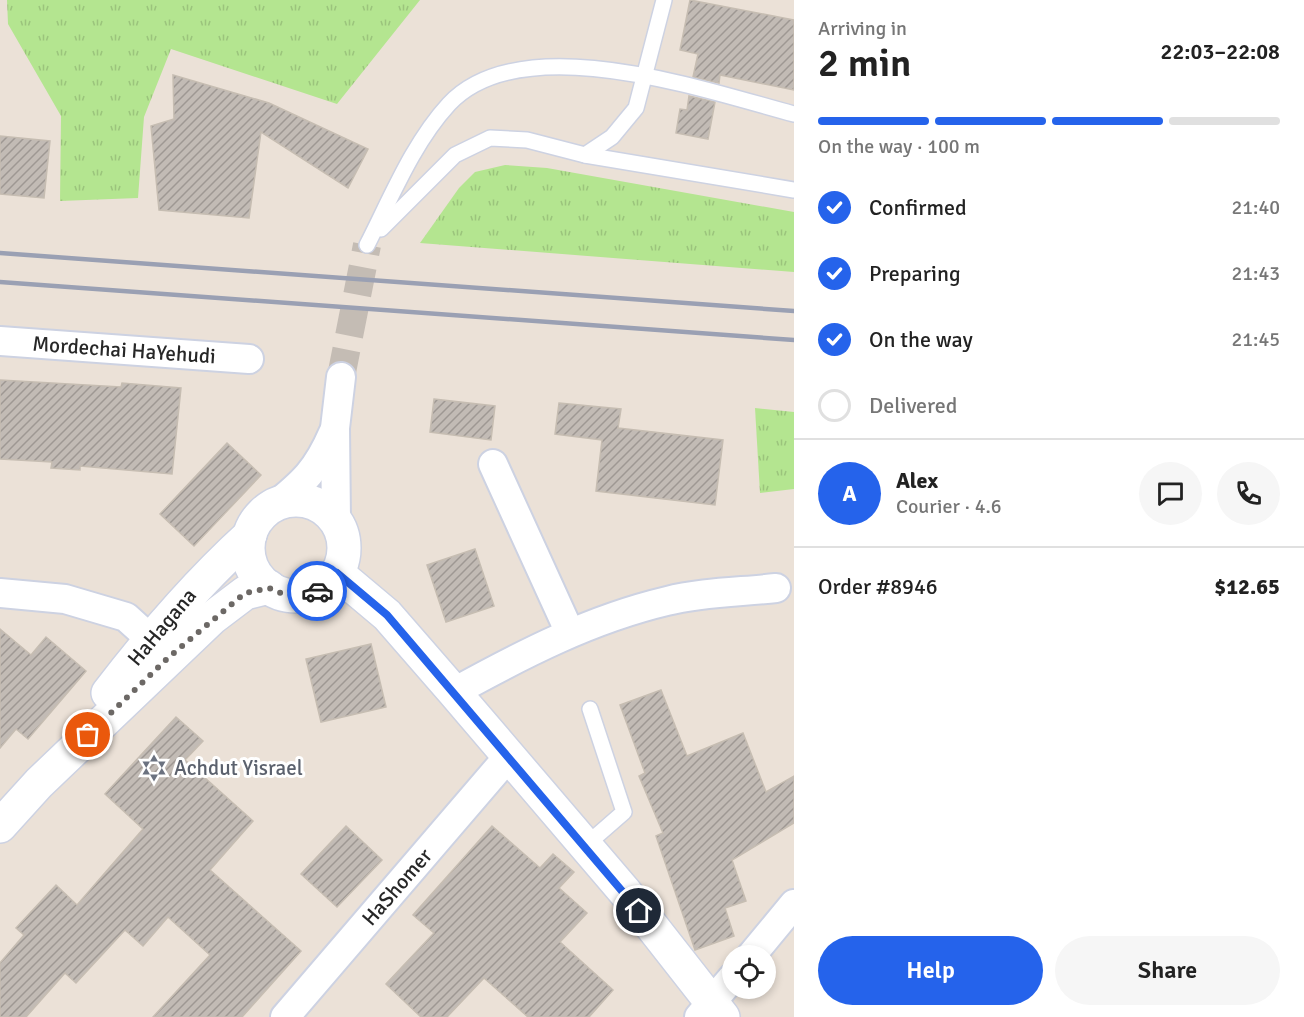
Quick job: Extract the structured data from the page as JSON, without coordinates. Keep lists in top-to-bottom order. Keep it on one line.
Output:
{"streets":{"street":["Mordechai HaYehudi","HaHagana","HaShomer"]},"places":{"synagogue":["Achdut Yisrael"]},"page":{"heading":["2 min","Arriving in","22:03–22:08"],"panel":["Alex","Courier · 4.6","Order #8946","$12.65"],"bar":"On the way · 100 m","list":[["Confirmed","21:40"],["Preparing","21:43"],["On the way","21:45"],"Delivered"],"round":"A","buttons":["Help","Share"]}}
